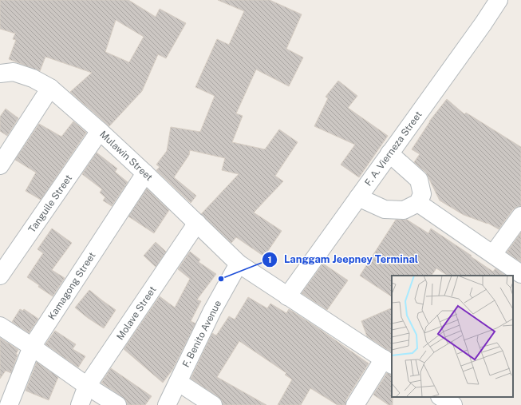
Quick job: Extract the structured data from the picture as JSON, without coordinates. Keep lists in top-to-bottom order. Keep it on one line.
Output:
{"streets":{"street":["F. A. Vierneza Street","Mulawin Street","Tanguile Street","Kamagong Street","Molave Street","F. Benito Avenue"]},"crossings":[["F. A. Vierneza Street","Mulawin Street"],["Mulawin Street","Tanguile Street"],["Mulawin Street","Kamagong Street"],["Mulawin Street","Molave Street"],["Mulawin Street","F. Benito Avenue"]],"places":["Langgam Jeepney Terminal"]}
